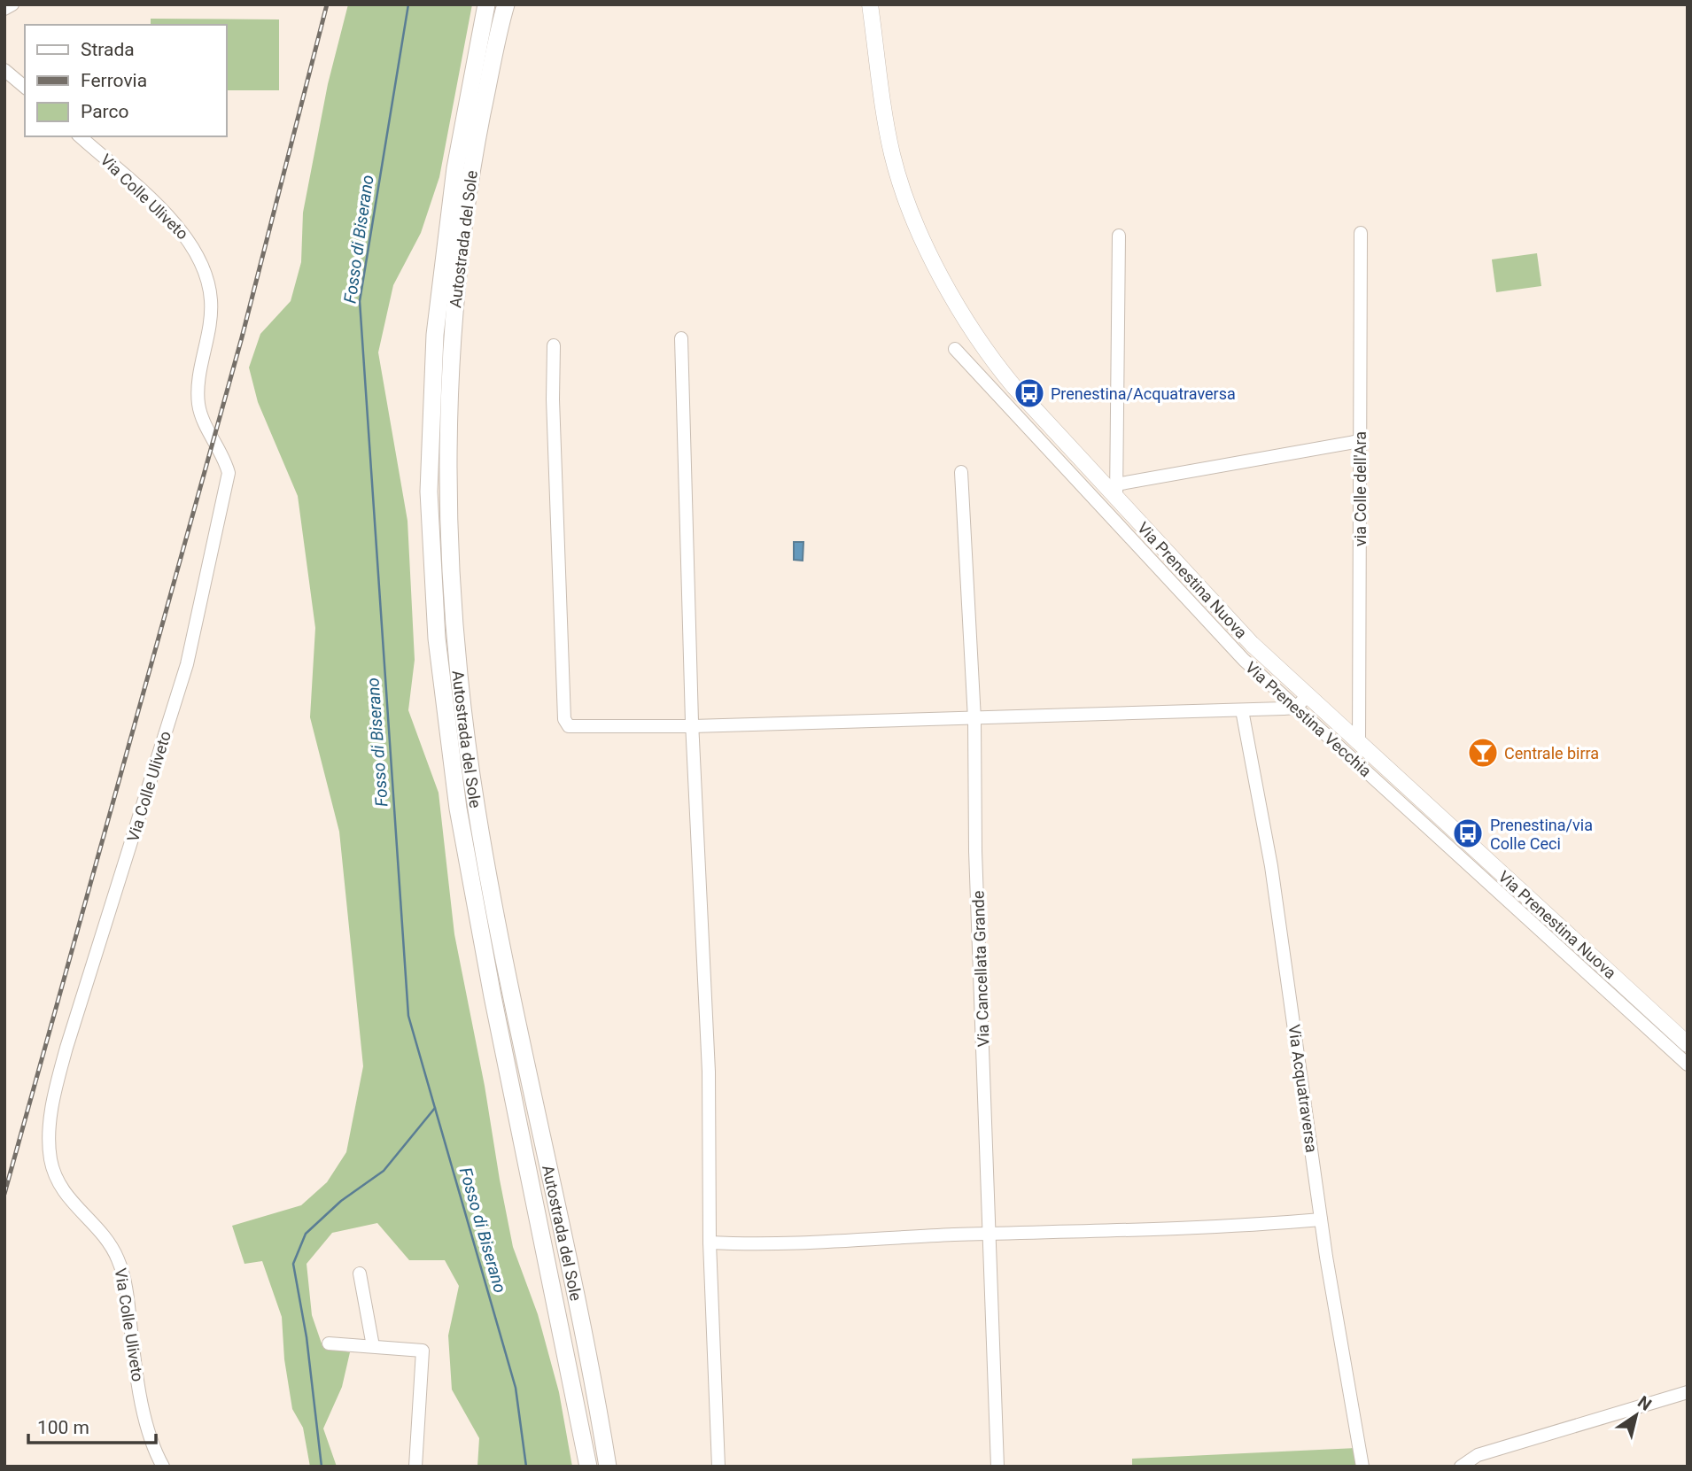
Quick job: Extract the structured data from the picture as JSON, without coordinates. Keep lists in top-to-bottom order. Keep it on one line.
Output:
{"streets":{"highway":["Autostrada del Sole"],"main road":["Via Prenestina Nuova"],"street":["Via Colle Uliveto","via Colle dell'Ara","Via Prenestina Vecchia","Via Cancellata Grande","Via Acquatraversa"]},"crossings":[["via Colle dell'Ara","Via Prenestina Nuova"],["Via Prenestina Nuova","Via Prenestina Vecchia"]],"water":["Fosso di Biserano"],"places":{"bus stop":["Prenestina/Acquatraversa","Prenestina/via Colle Ceci"],"bar":["Centrale birra"]},"legend":["Strada","Ferrovia","Parco"],"scale_bar":"100 m","north":"top right"}
